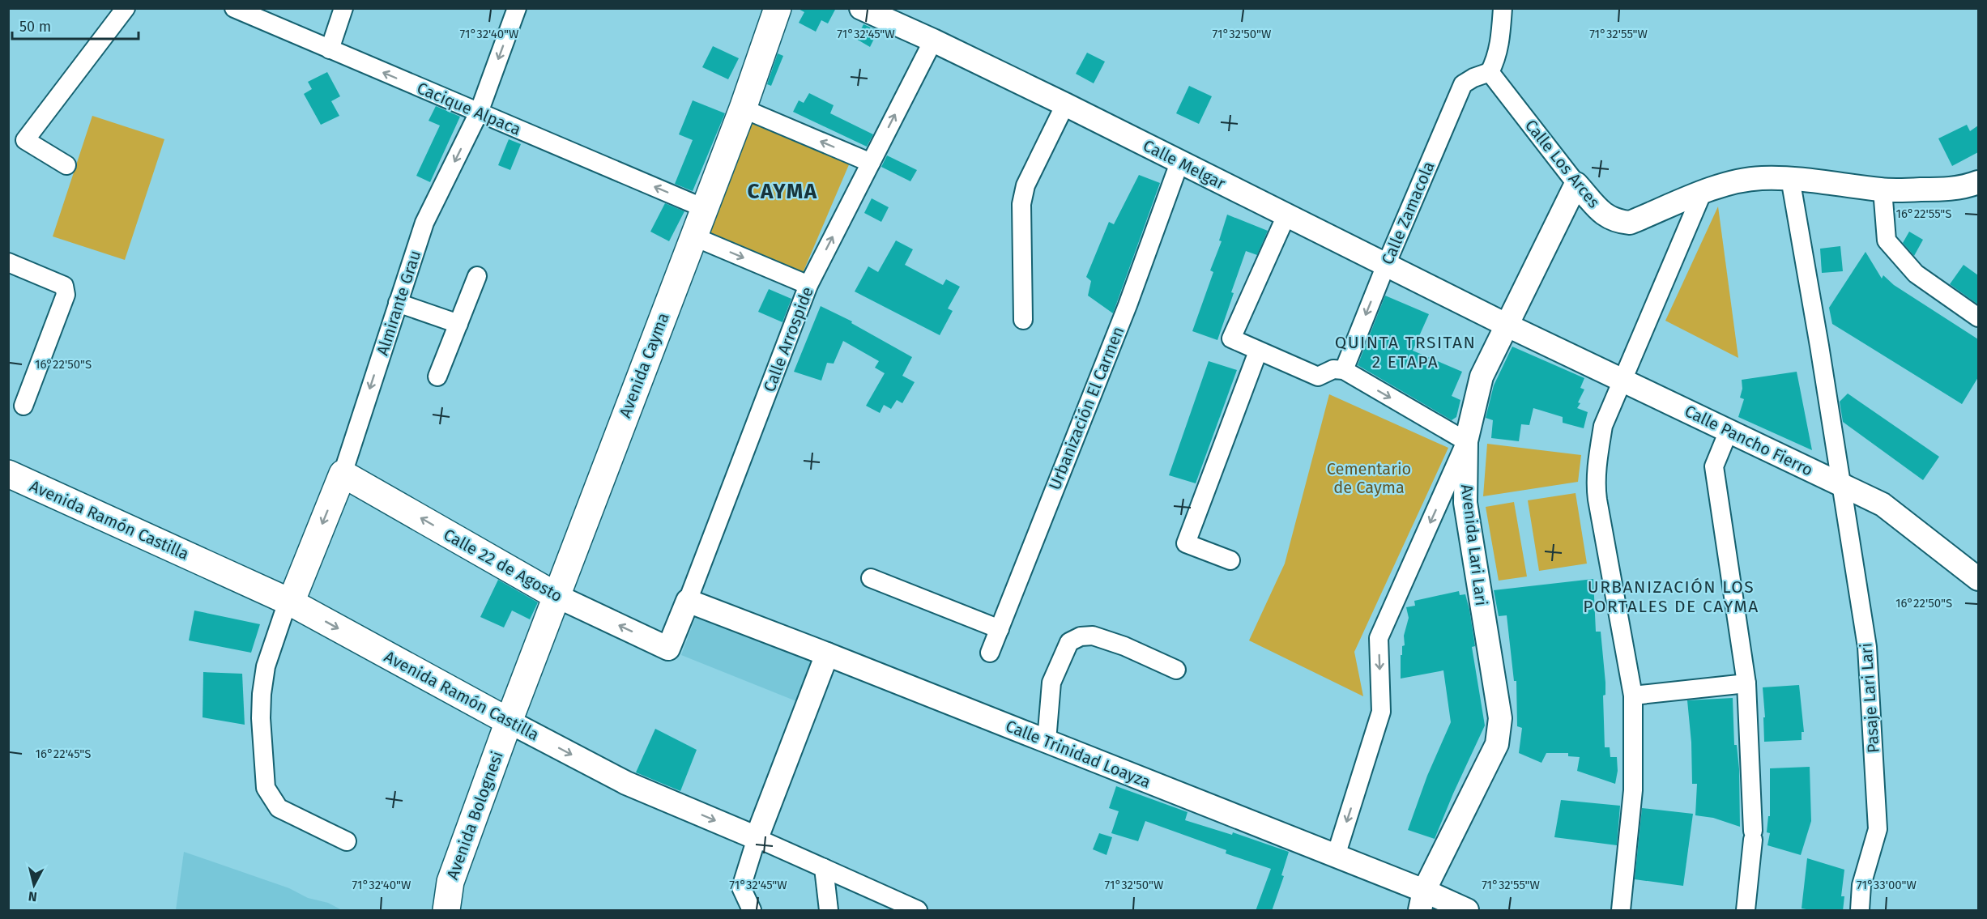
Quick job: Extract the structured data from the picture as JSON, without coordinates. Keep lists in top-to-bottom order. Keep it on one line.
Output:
{"streets":{"main road":["Almirante Grau","Avenida Cayma","Avenida Ramón Castilla","Calle 22 de Agosto","Avenida Bolognesi"],"street":["Cacique Alpaca","Calle Los Arces","Calle Melgar","Calle Zamacola","Calle Arrospide","Urbanización El Carmen","Calle Pancho Fierro","Avenida Lari Lari","Pasaje Lari Lari","Calle Trinidad Loayza"]},"crossings":[["Cacique Alpaca","Almirante Grau"],["Cacique Alpaca","Avenida Cayma"],["Calle Los Arces","Calle Zamacola"],["Calle Los Arces","Avenida Lari Lari"],["Calle Melgar","Calle Zamacola"],["Calle Melgar","Calle Arrospide"],["Calle Melgar","Urbanización El Carmen"],["Calle Melgar","Calle Pancho Fierro"],["Calle Melgar","Avenida Lari Lari"],["Almirante Grau","Avenida Ramón Castilla"],["Almirante Grau","Calle 22 de Agosto"],["Calle Arrospide","Calle 22 de Agosto"],["Calle Arrospide","Calle Trinidad Loayza"],["Avenida Cayma","Avenida Ramón Castilla"],["Avenida Cayma","Calle 22 de Agosto"],["Avenida Cayma","Avenida Bolognesi"],["Calle Pancho Fierro","Avenida Lari Lari"],["Calle Pancho Fierro","Pasaje Lari Lari"],["Avenida Ramón Castilla","Avenida Bolognesi"],["Avenida Lari Lari","Calle Trinidad Loayza"]],"one_way":["Cacique Alpaca","Almirante Grau","Avenida Ramón Castilla","Calle 22 de Agosto"],"districts":["CAYMA","QUINTA TRSITAN 2 ETAPA","URBANIZACIÓN LOS PORTALES DE CAYMA"],"parks":["Cementario de Cayma"],"scale_bar":"50 m","north":"bottom","coordinates":["71°32'40\"W","71°32'45\"W","71°32'50\"W","71°32'55\"W","16°22'55\"S","16°22'50\"S","16°22'45\"S","71°33'00\"W"]}
